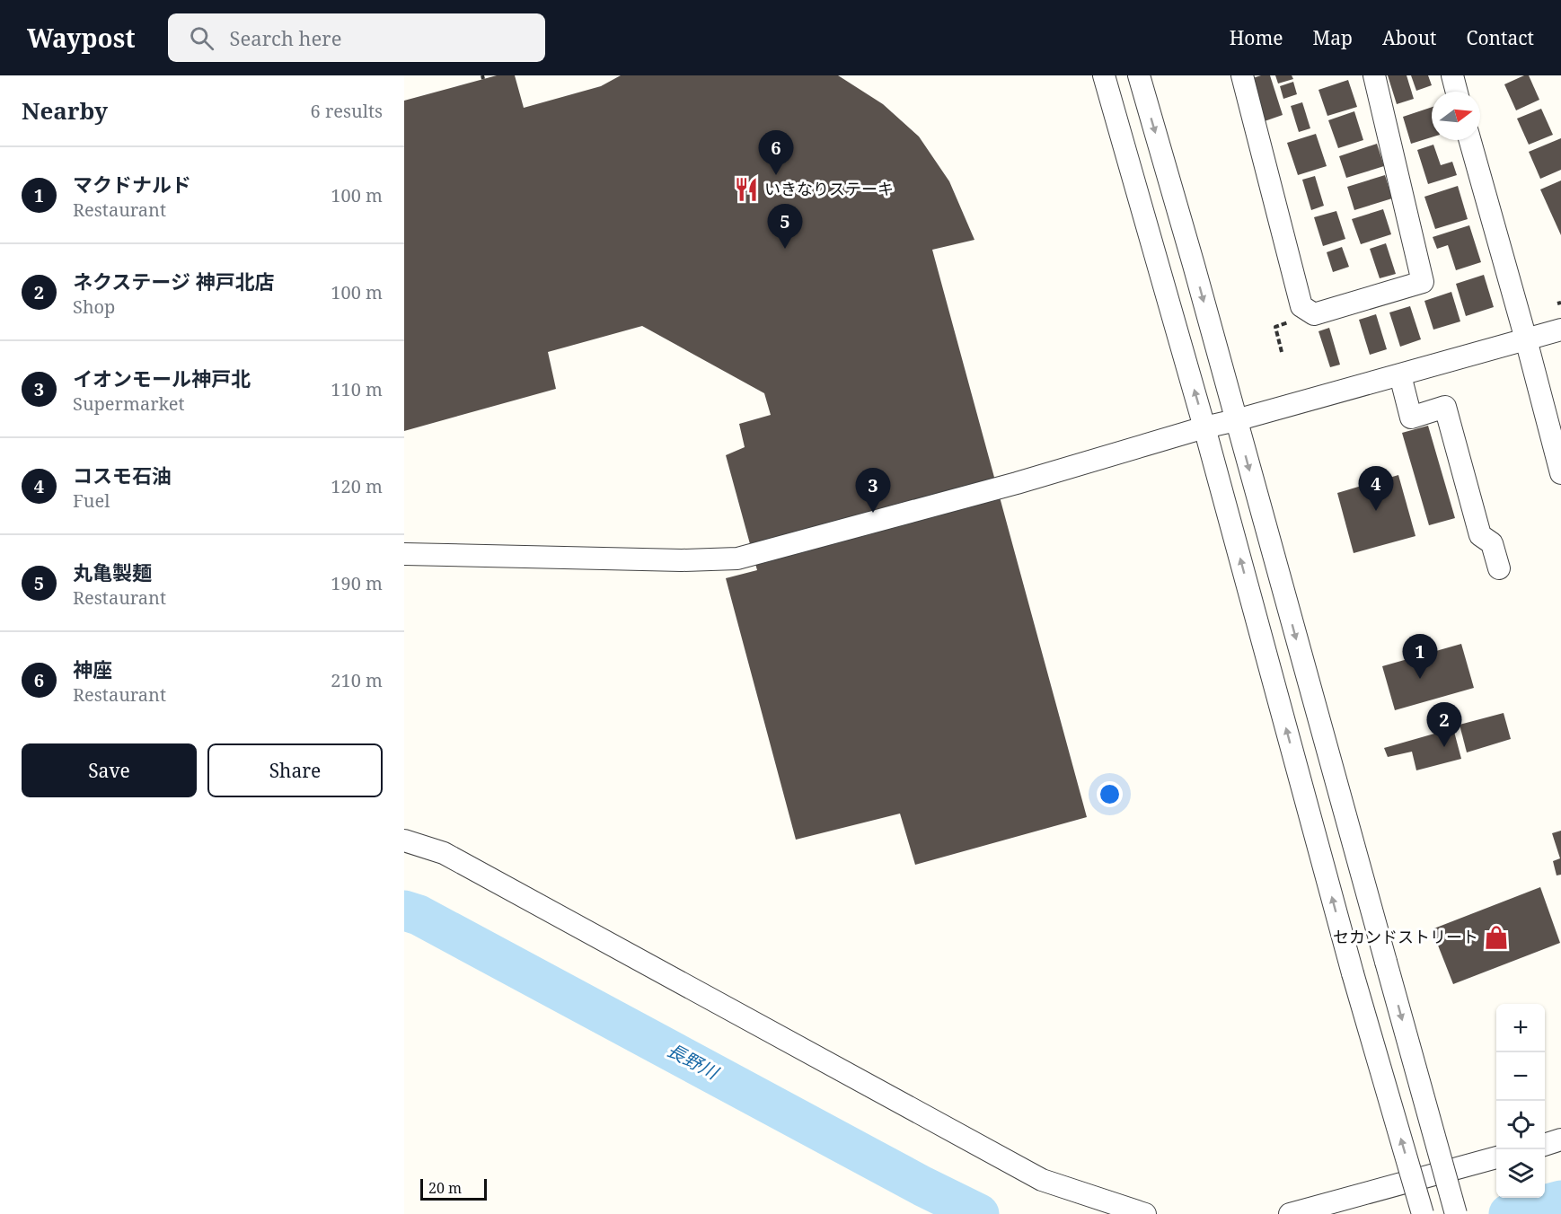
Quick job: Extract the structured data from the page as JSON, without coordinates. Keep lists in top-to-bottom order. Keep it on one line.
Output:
{"water":["長野川"],"places":{"restaurant":["いきなりステーキ"],"shop":["セカンドストリート"]},"scale_bar":"20 m","north":"right","page":{"header":"Waypost","search":"Search here","nav":["Home","Map","About","Contact"],"heading":["Nearby","6 results"],"pins":["6","5","4","3","1","2"],"list":[{"mark":"1","name":"マクドナルド","note":"Restaurant","value":"100 m"},{"mark":"2","name":"ネクステージ 神戸北店","note":"Shop","value":"100 m"},{"mark":"3","name":"イオンモール神戸北","note":"Supermarket","value":"110 m"},{"mark":"4","name":"コスモ石油","note":"Fuel","value":"120 m"},{"mark":"5","name":"丸亀製麺","note":"Restaurant","value":"190 m"},{"mark":"6","name":"神座","note":"Restaurant","value":"210 m"}],"buttons":["Save","Share"],"map_buttons":["+","−"],"scale":"20 m"}}
